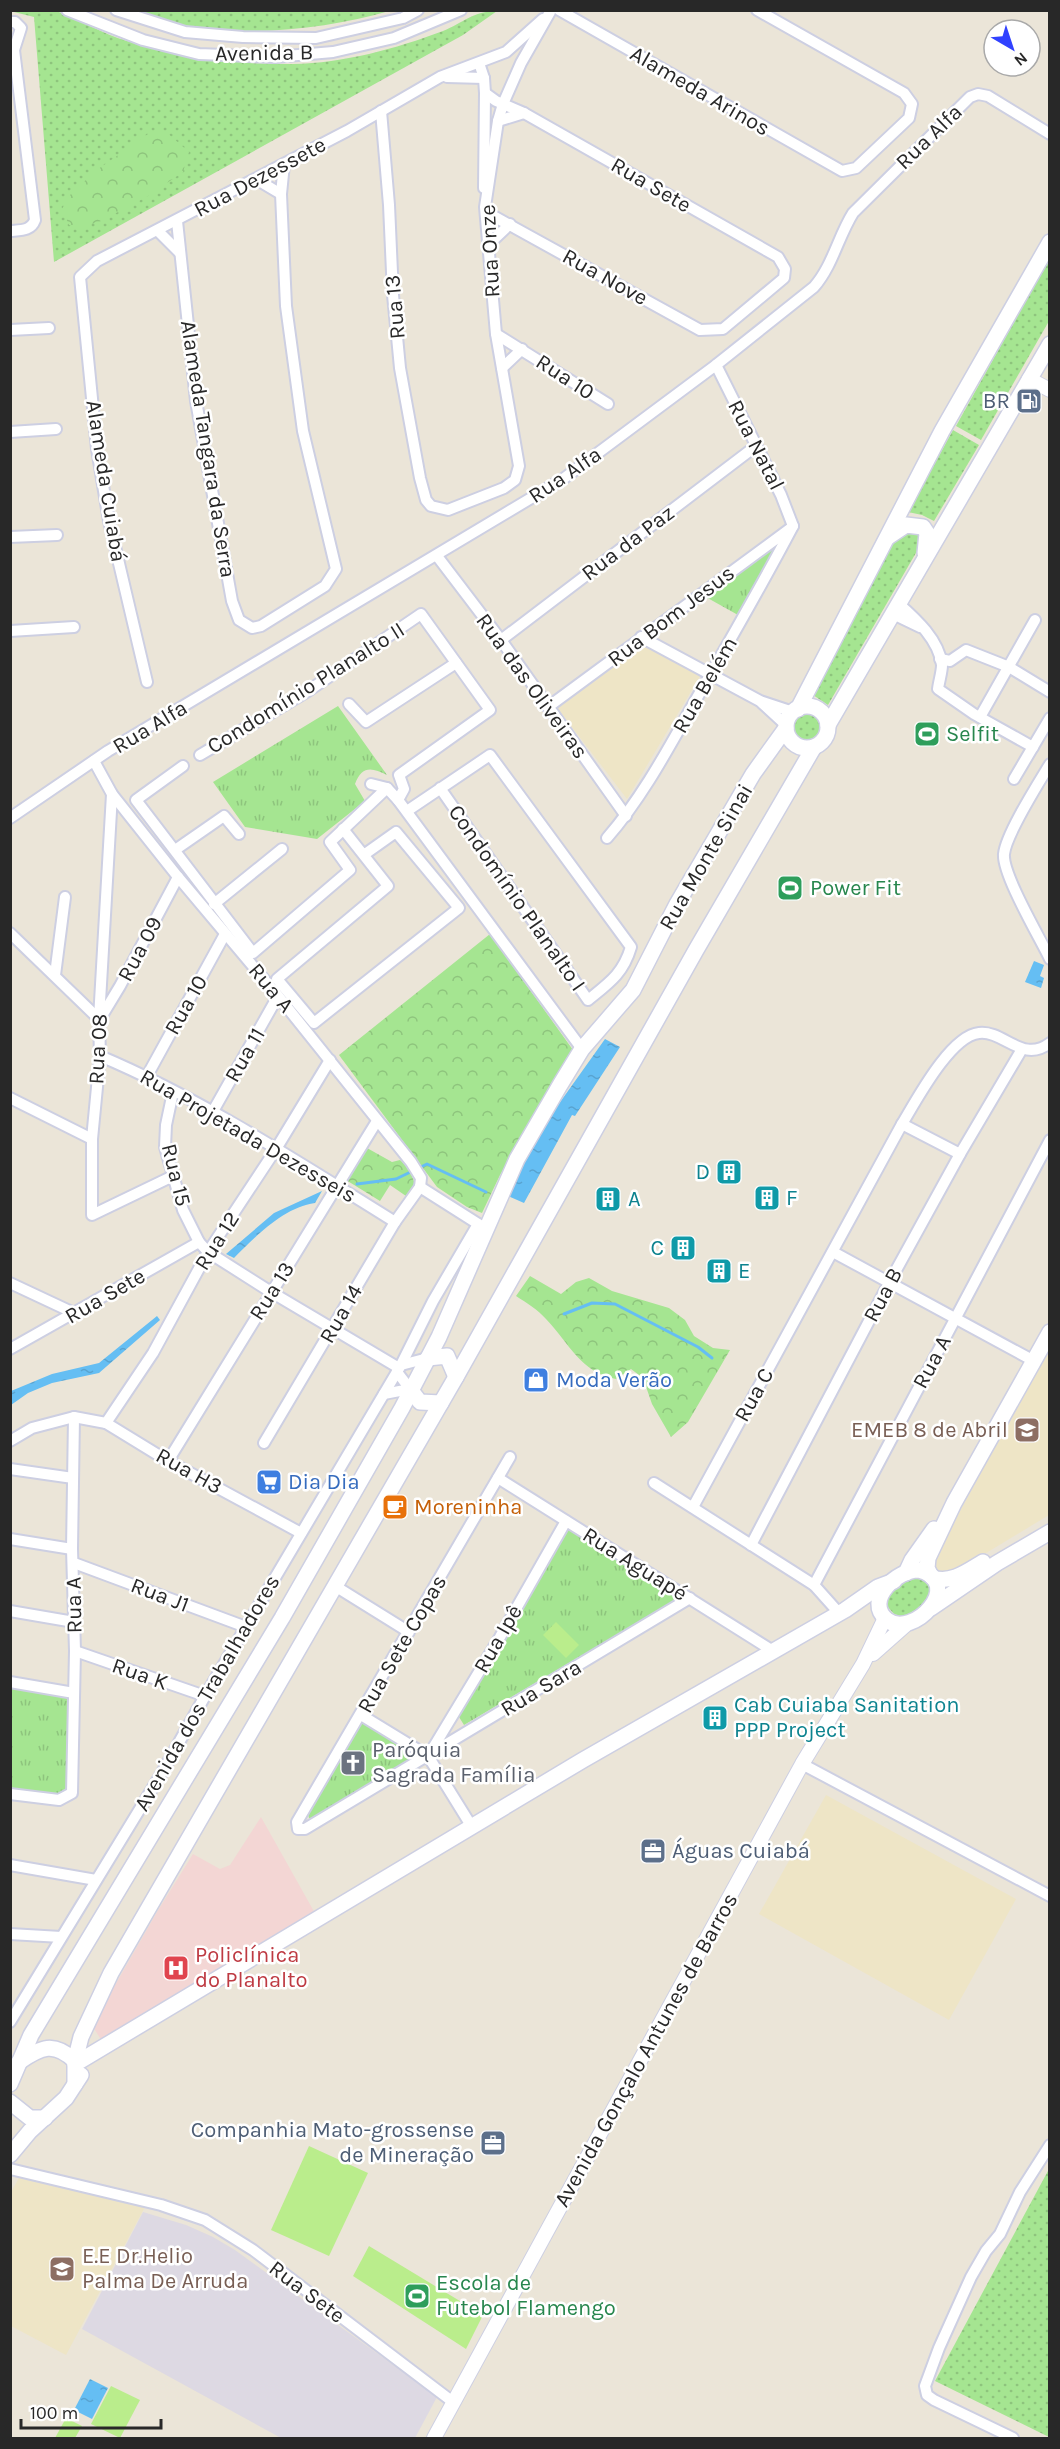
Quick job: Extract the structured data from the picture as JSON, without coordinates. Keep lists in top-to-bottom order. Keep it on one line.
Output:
{"streets":{"main road":["Rua Monte Sinai"],"street":["Avenida B","Alameda Arinos","Rua Alfa","Rua Dezessete","Rua Sete","Rua Onze","Rua Nove","Rua 13","Rua 10","Rua Natal","Alameda Tangara da Serra","Alameda Cuiabá","Rua da Paz","Rua Bom Jesus","Rua Belém","Rua das Oliveiras","Condomínio Planalto II","Condomínio Planalto I","Rua 09","Rua A","Rua 08","Rua 11","Rua Projetada Dezesseis","Rua 15","Rua 12","Rua B","Rua 14","Rua C","Rua H3","Rua Aguapé","Rua J1","Rua Ipê","Rua Sete Copas","Rua K","Rua Sara","Avenida dos Trabalhadores","Avenida Gonçalo Antunes de Barros"]},"crossings":[["Alameda Arinos","Rua Dezessete"],["Alameda Arinos","Rua Onze"],["Rua Alfa","Rua Natal"],["Rua Alfa","Rua das Oliveiras"],["Rua Alfa","Rua A"],["Rua Dezessete","Rua Onze"],["Rua Dezessete","Rua 13"],["Rua Dezessete","Alameda Tangara da Serra"],["Rua Dezessete","Alameda Cuiabá"],["Rua Sete","Rua Onze"],["Rua Sete","Rua Nove"],["Rua Sete","Rua 15"],["Rua Sete","Avenida Gonçalo Antunes de Barros"],["Rua Onze","Rua Nove"],["Rua Onze","Rua 13"],["Rua Onze","Rua 10"],["Rua 13","Rua A"],["Rua 13","Rua Projetada Dezesseis"],["Rua 13","Rua 15"],["Rua 13","Rua H3"],["Rua 10","Rua A"],["Rua 10","Rua Projetada Dezesseis"],["Rua Natal","Rua da Paz"],["Rua Natal","Rua Bom Jesus"],["Rua Natal","Rua Belém"],["Rua da Paz","Rua das Oliveiras"],["Rua Bom Jesus","Rua Belém"],["Rua Bom Jesus","Rua das Oliveiras"],["Rua Belém","Rua das Oliveiras"],["Rua Monte Sinai","Avenida dos Trabalhadores"],["Rua 09","Rua A"],["Rua 09","Rua 08"],["Rua A","Rua 08"],["Rua A","Rua 11"],["Rua A","Rua 12"],["Rua A","Rua 14"],["Rua A","Rua H3"],["Rua A","Rua J1"],["Rua A","Rua K"],["Rua 08","Rua Projetada Dezesseis"],["Rua 08","Rua 15"],["Rua 11","Rua Projetada Dezesseis"],["Rua Projetada Dezesseis","Rua 15"],["Rua Projetada Dezesseis","Rua 12"],["Rua Projetada Dezesseis","Rua 14"],["Rua 15","Rua 12"],["Rua 12","Rua H3"],["Rua B","Rua C"],["Rua H3","Avenida dos Trabalhadores"],["Rua Aguapé","Rua Ipê"],["Rua Aguapé","Rua Sete Copas"],["Rua Aguapé","Rua Sara"],["Rua J1","Avenida dos Trabalhadores"],["Rua Ipê","Rua Sara"],["Rua Sete Copas","Rua Sara"],["Rua K","Avenida dos Trabalhadores"]],"places":{"fuel station":["BR"],"sports":["Selfit","Power Fit","Escola de Futebol Flamengo"],"building":["D","F","A","C","E","Cab Cuiaba Sanitation PPP Project"],"shop":["Moda Verão"],"school or university":["EMEB 8 de Abril","E.E Dr.Helio Palma De Arruda"],"supermarket":["Dia Dia"],"cafe":["Moreninha"],"church":["Paróquia Sagrada Família"],"office":["Águas Cuiabá","Companhia Mato-grossense de Mineração"],"hospital":["Policlínica do Planalto"]},"scale_bar":"100 m","north":"bottom right"}
